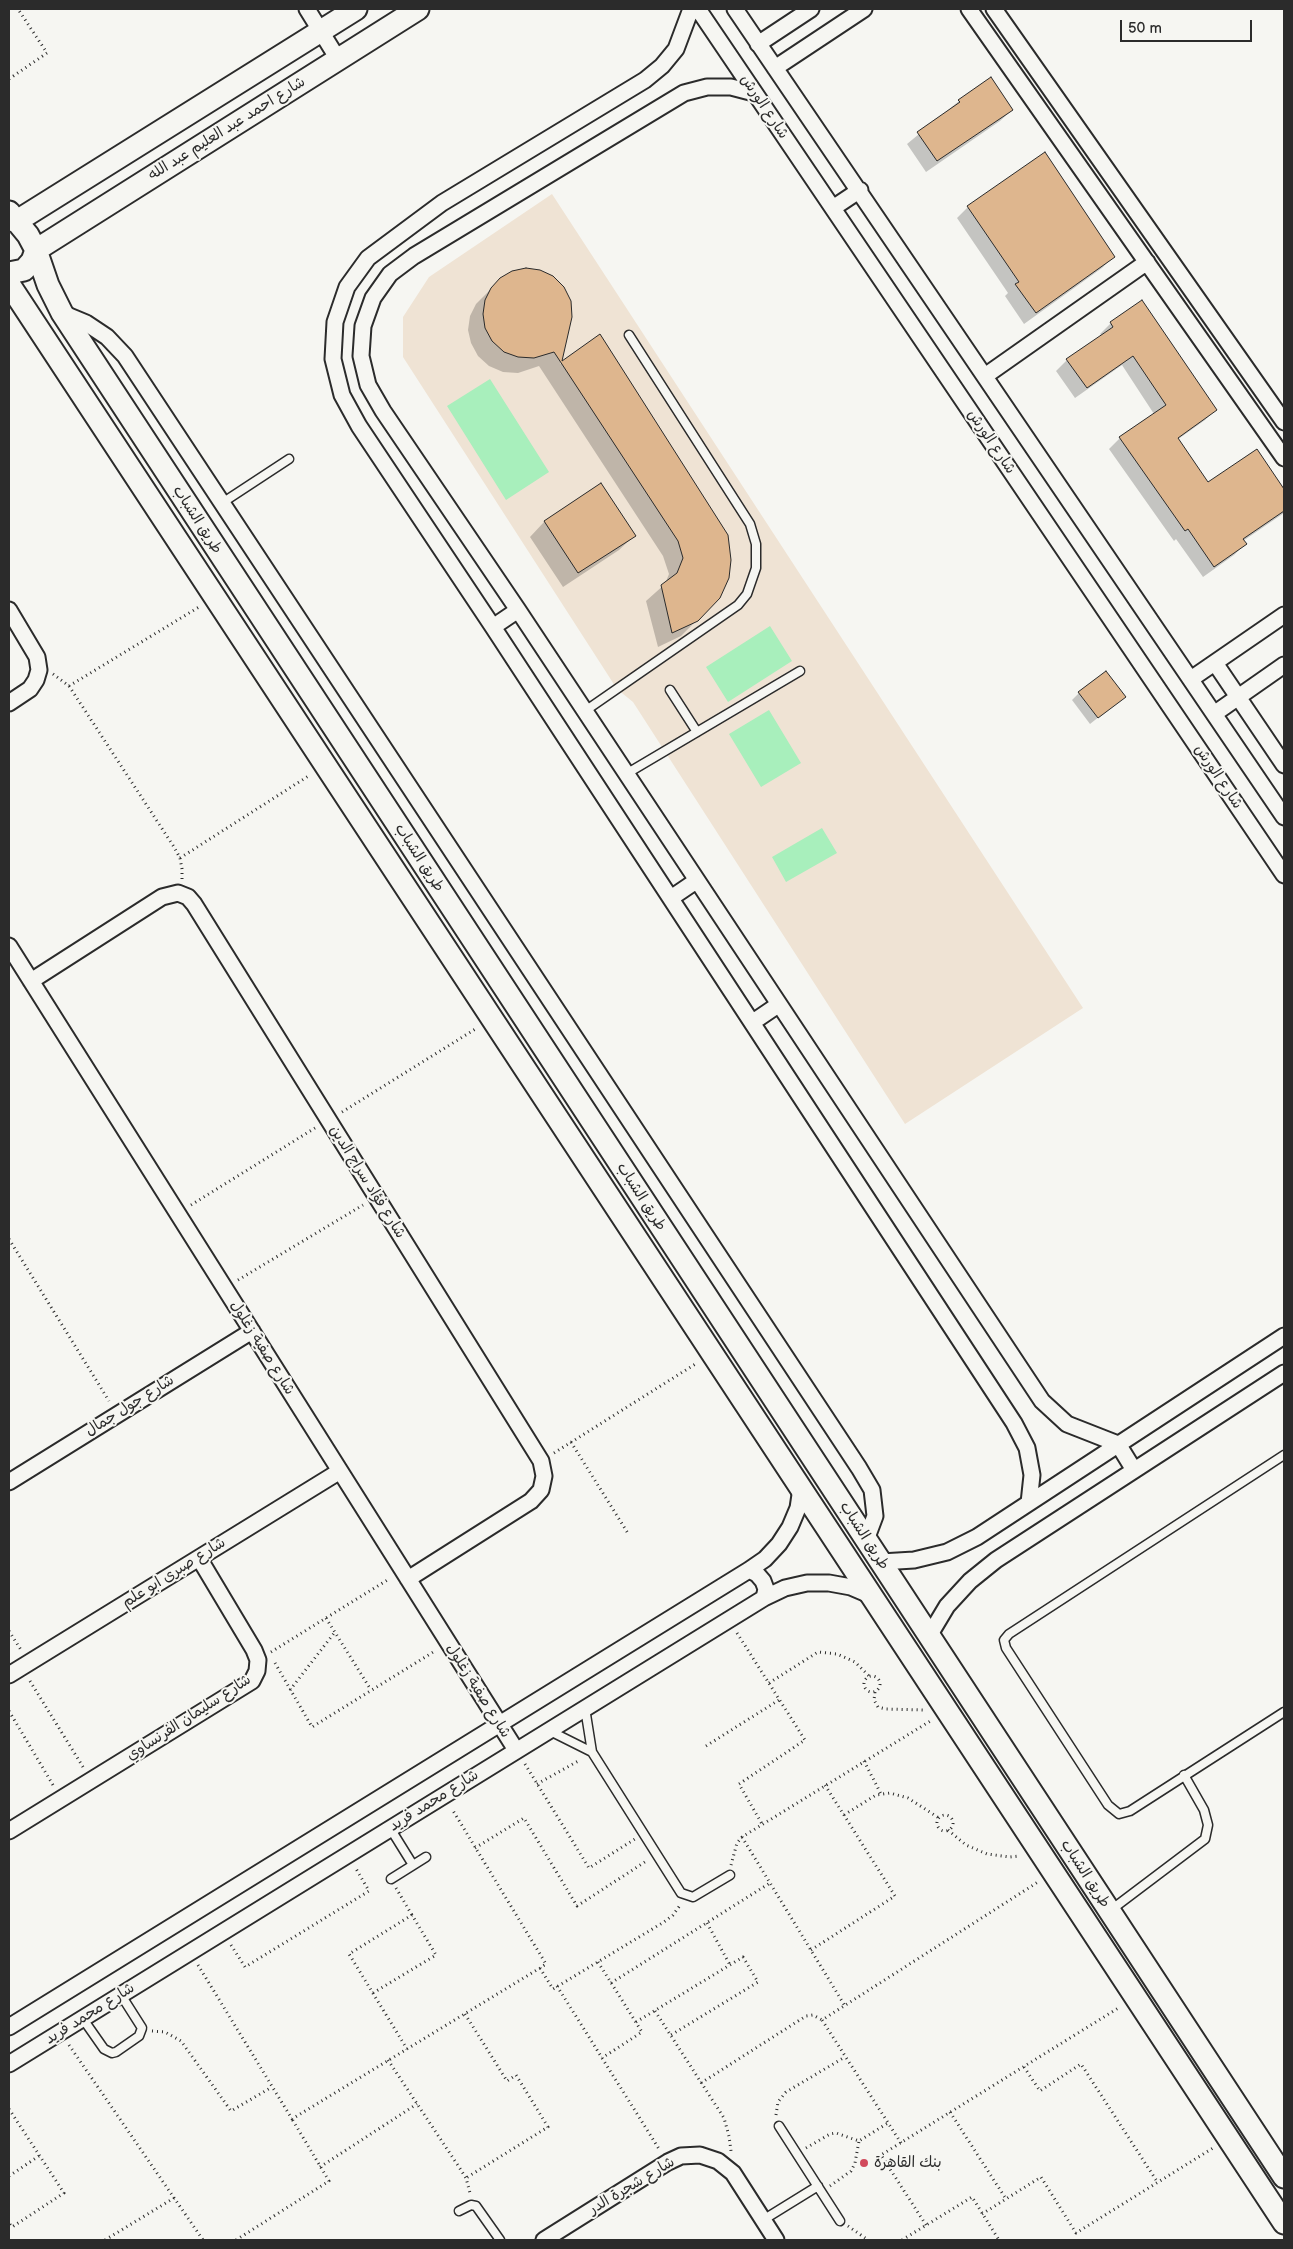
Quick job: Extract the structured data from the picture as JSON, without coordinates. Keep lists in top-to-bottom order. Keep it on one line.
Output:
{"streets":{"street":["شارع الورش","شارع احمد عبد العليم عبد الله","طريق الشباب","شارع فؤاد سراج الدين","شارع صفية زغلول","شارع جول جمال","شارع صبرى ابو علم","شارع سليمان الفرنساوي","شارع محمد فريد","شارع شجرة الدر"]},"crossings":[["شارع احمد عبد العليم عبد الله","طريق الشباب"],["طريق الشباب","شارع محمد فريد"],["شارع فؤاد سراج الدين","شارع صفية زغلول"],["شارع صفية زغلول","شارع جول جمال"],["شارع صفية زغلول","شارع صبرى ابو علم"],["شارع صفية زغلول","شارع محمد فريد"],["شارع صبرى ابو علم","شارع سليمان الفرنساوي"]],"places":["بنك القاهرة"],"scale_bar":"50 m"}
